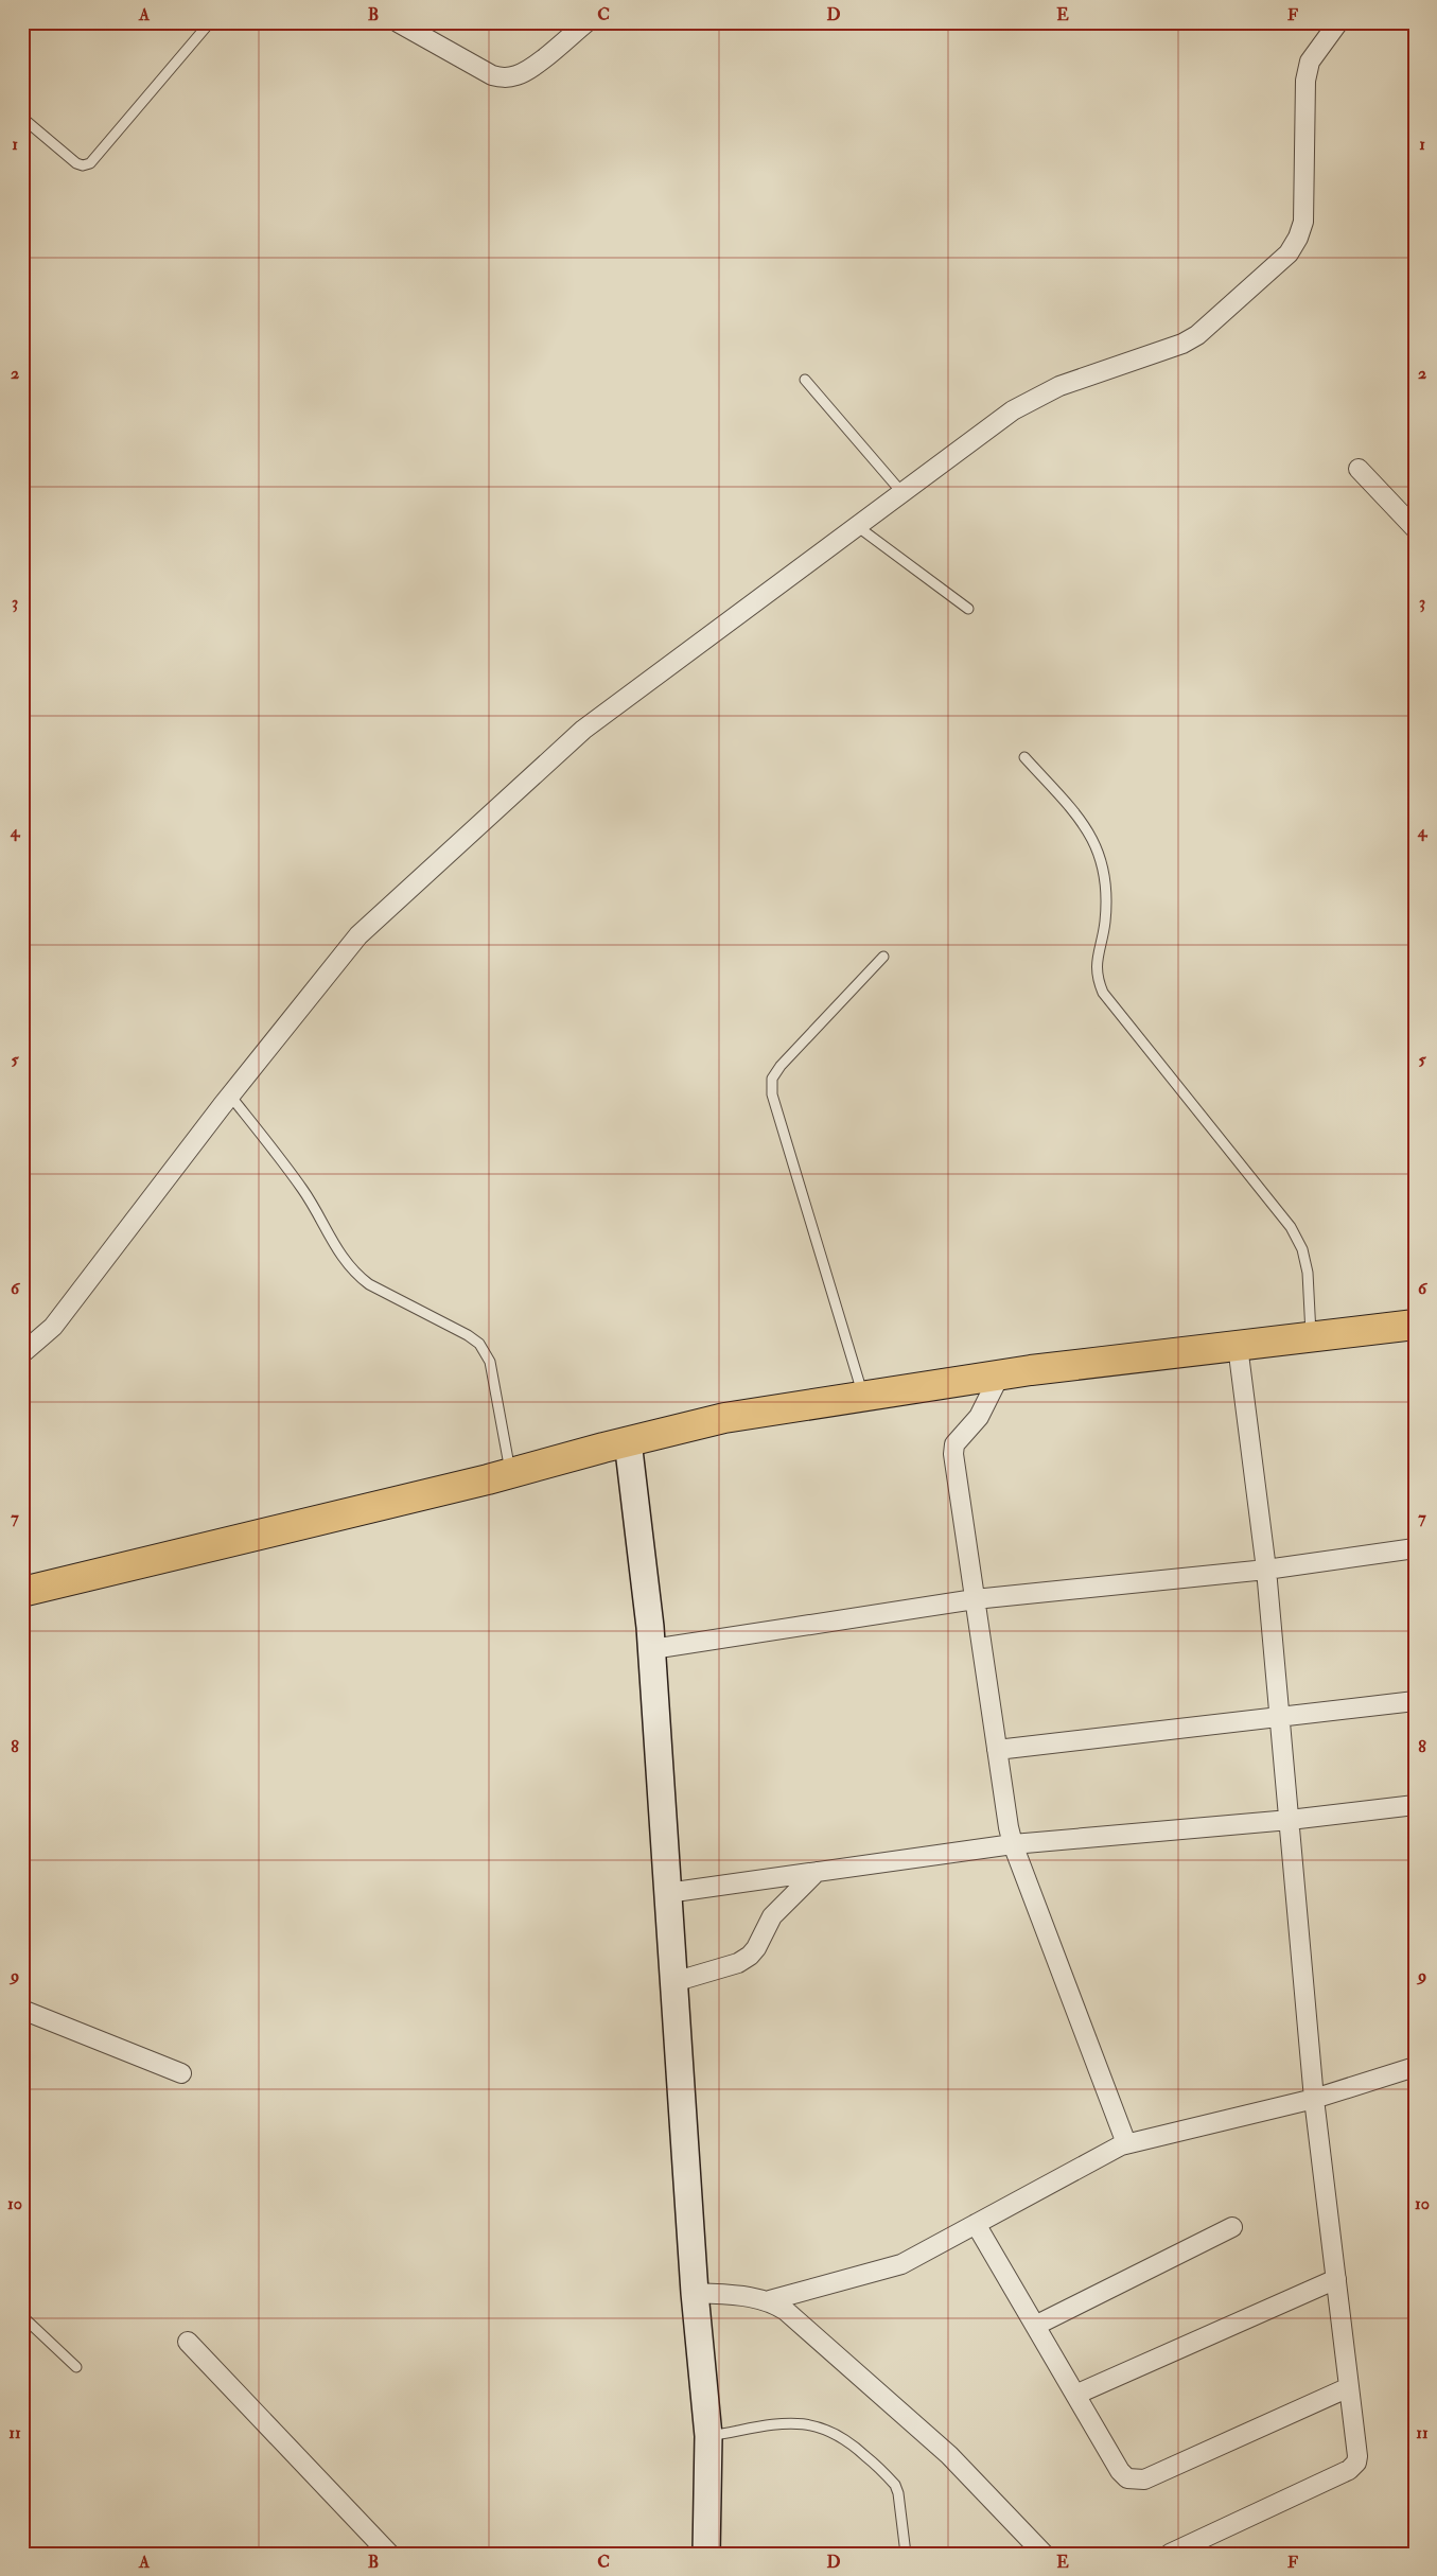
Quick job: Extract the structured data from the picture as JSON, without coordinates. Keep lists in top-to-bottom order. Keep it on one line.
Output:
{"grid":{"columns":["A","B","C","D","E","F"],"rows":["1","2","3","4","5","6","7","8","9","10","11"]}}
